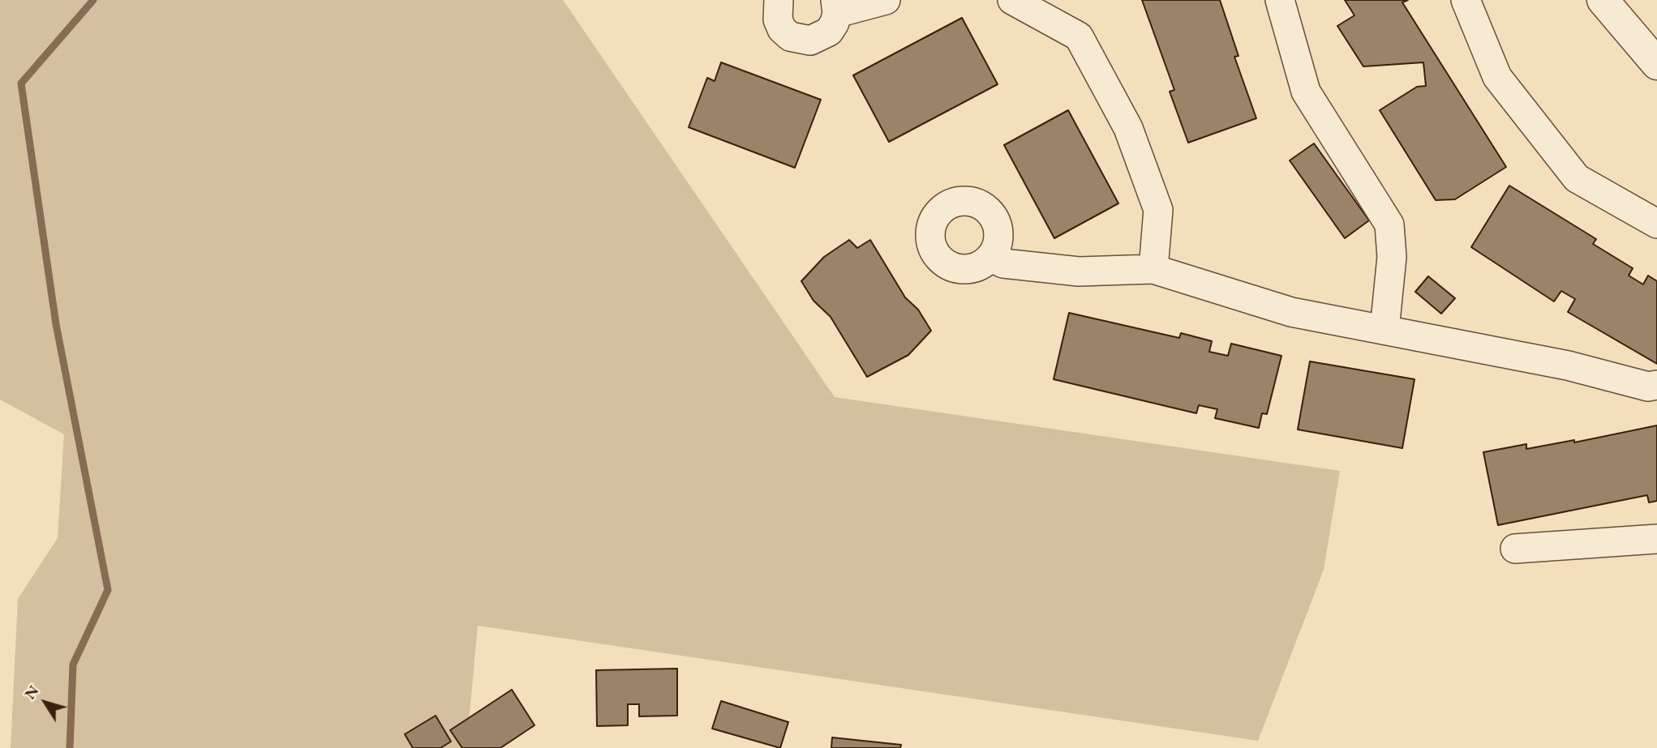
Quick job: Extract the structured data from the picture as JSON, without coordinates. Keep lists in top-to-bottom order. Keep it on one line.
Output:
{"north":"top left"}
